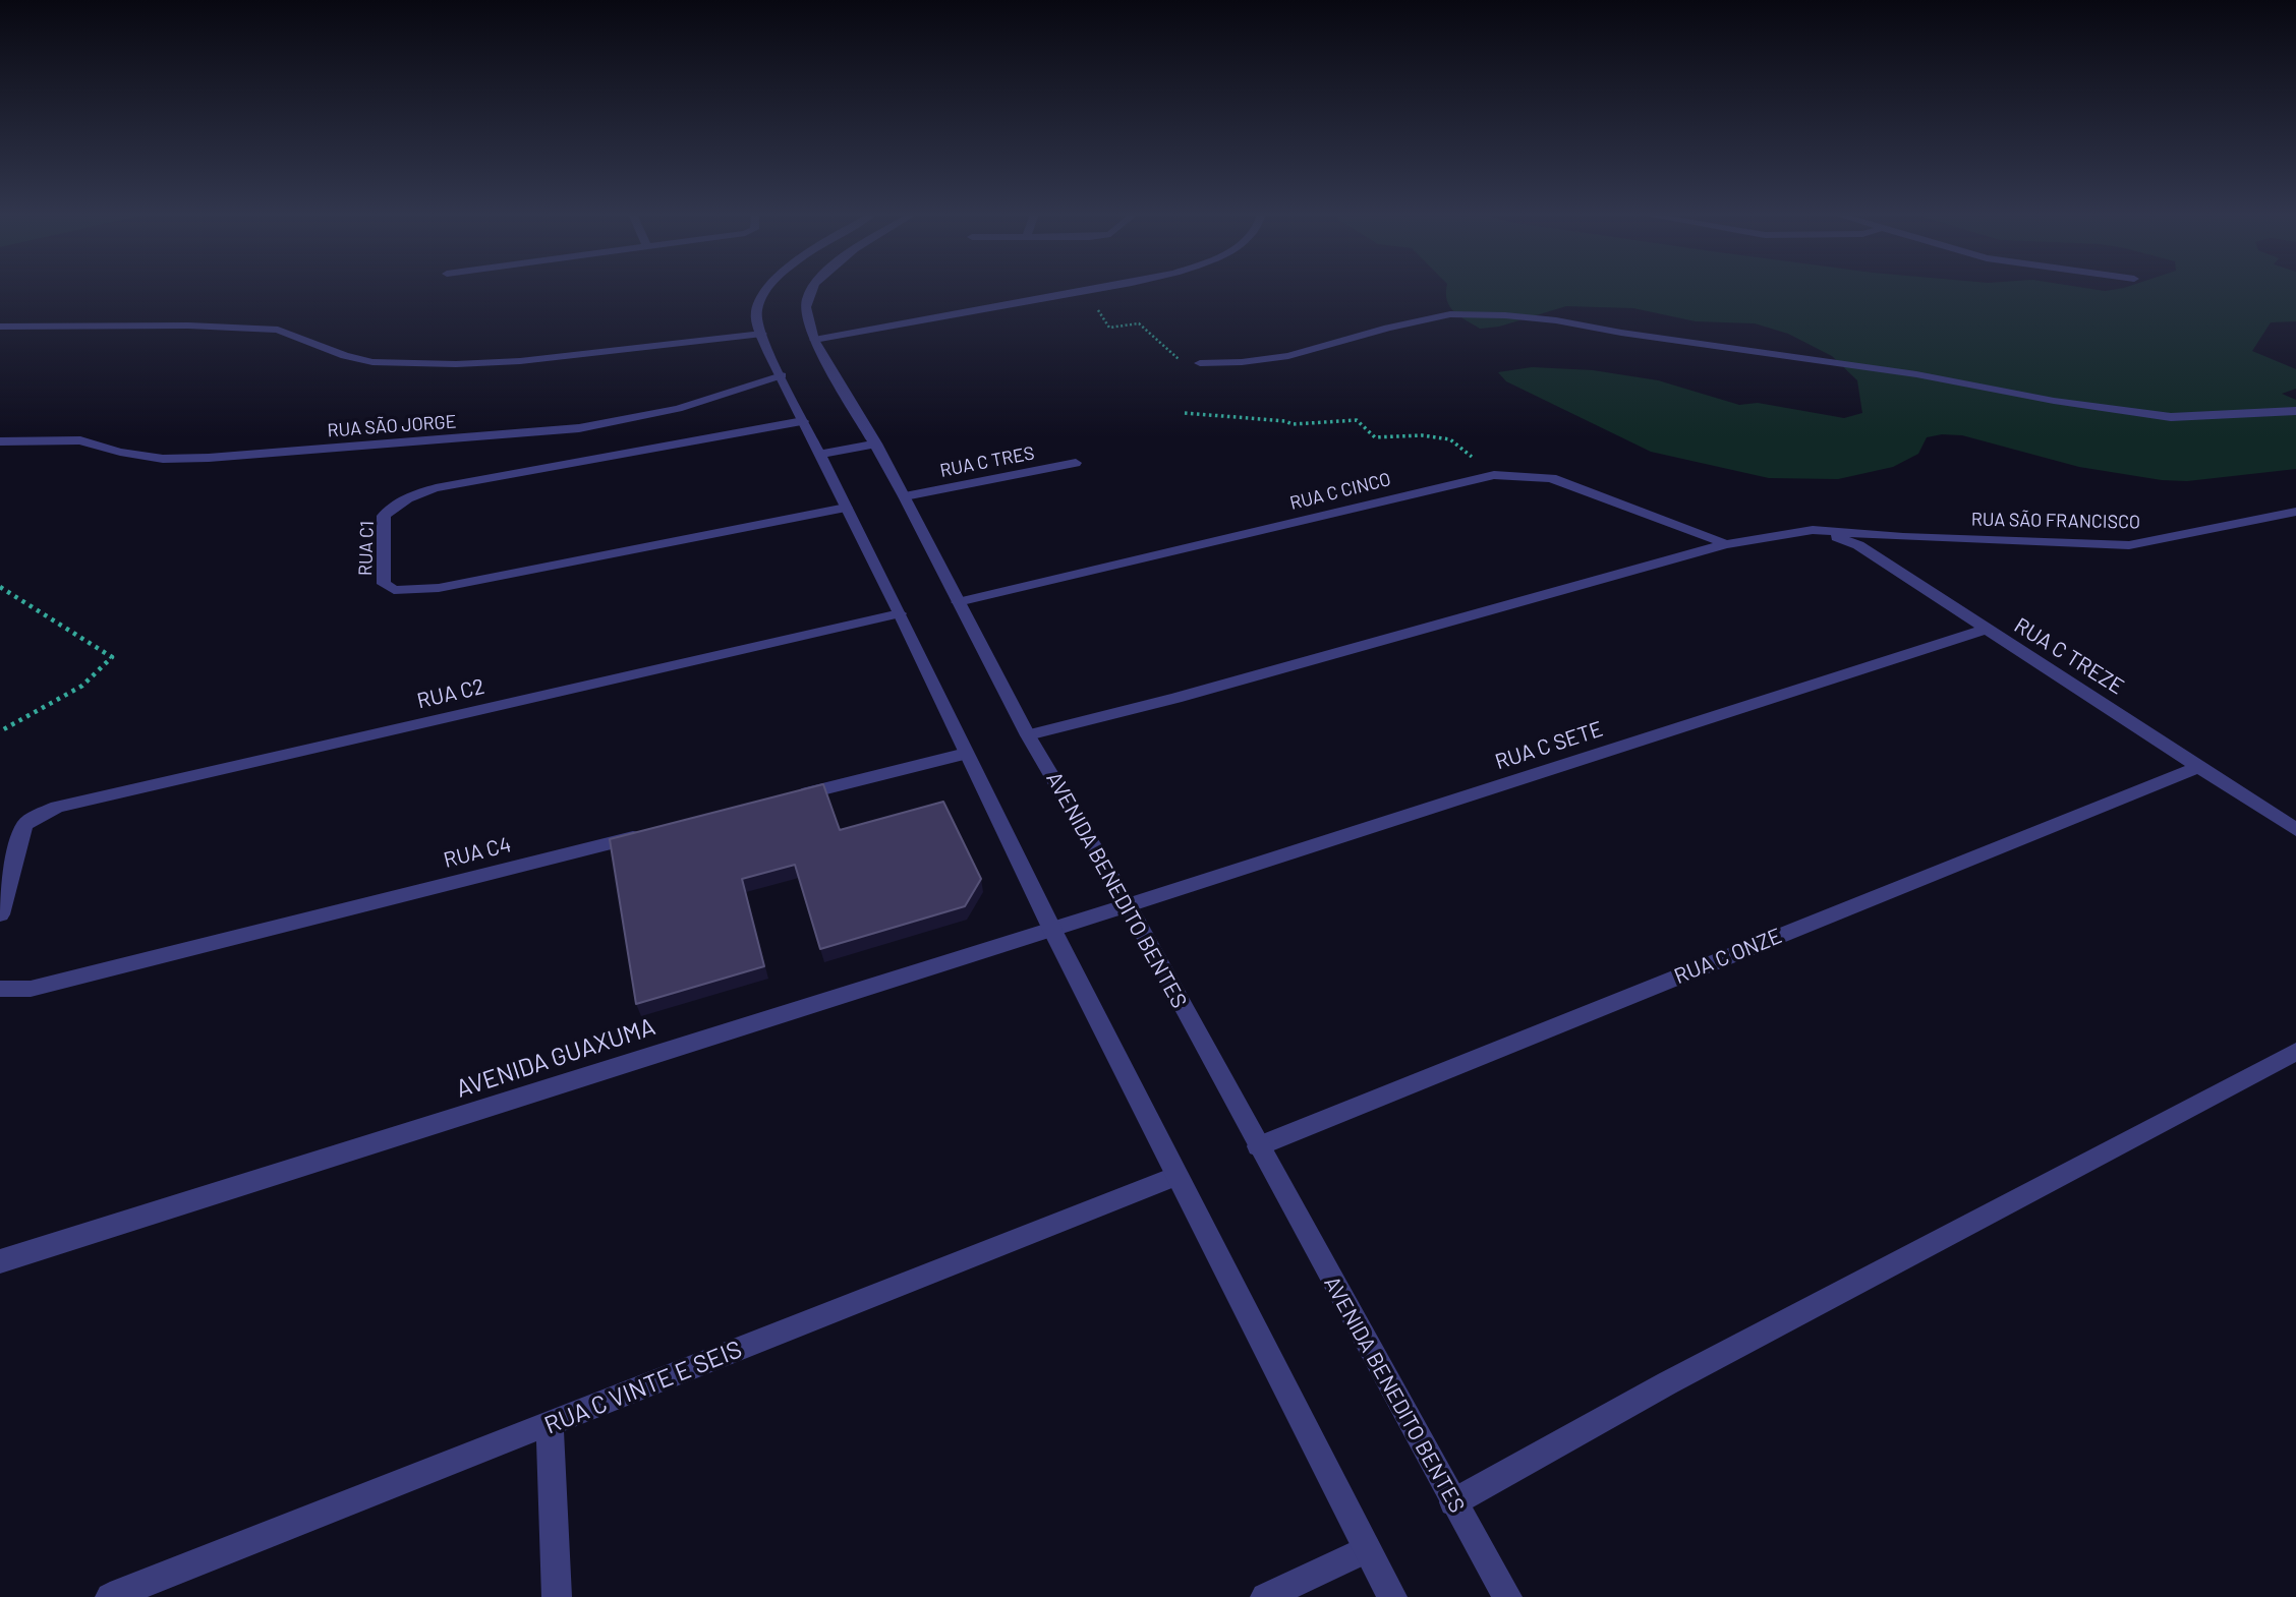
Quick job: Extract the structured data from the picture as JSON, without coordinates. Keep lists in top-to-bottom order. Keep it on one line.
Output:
{"streets":{"street":["RUA SÃO JORGE","RUA C TRES","RUA C CINCO","RUA SÃO FRANCISCO","RUA C1","RUA C TREZE","RUA C2","RUA C SETE","RUA C4","AVENIDA BENEDITO BENTES","RUA C ONZE","AVENIDA GUAXUMA","RUA C VINTE E SEIS"]},"crossings":[["RUA C TRES","AVENIDA BENEDITO BENTES"],["RUA C CINCO","AVENIDA BENEDITO BENTES"],["RUA SÃO FRANCISCO","RUA C TREZE"],["RUA C TREZE","RUA C SETE"],["RUA C TREZE","RUA C ONZE"],["RUA C SETE","AVENIDA BENEDITO BENTES"],["RUA C SETE","AVENIDA GUAXUMA"],["AVENIDA BENEDITO BENTES","RUA C ONZE"],["AVENIDA BENEDITO BENTES","AVENIDA GUAXUMA"]]}
